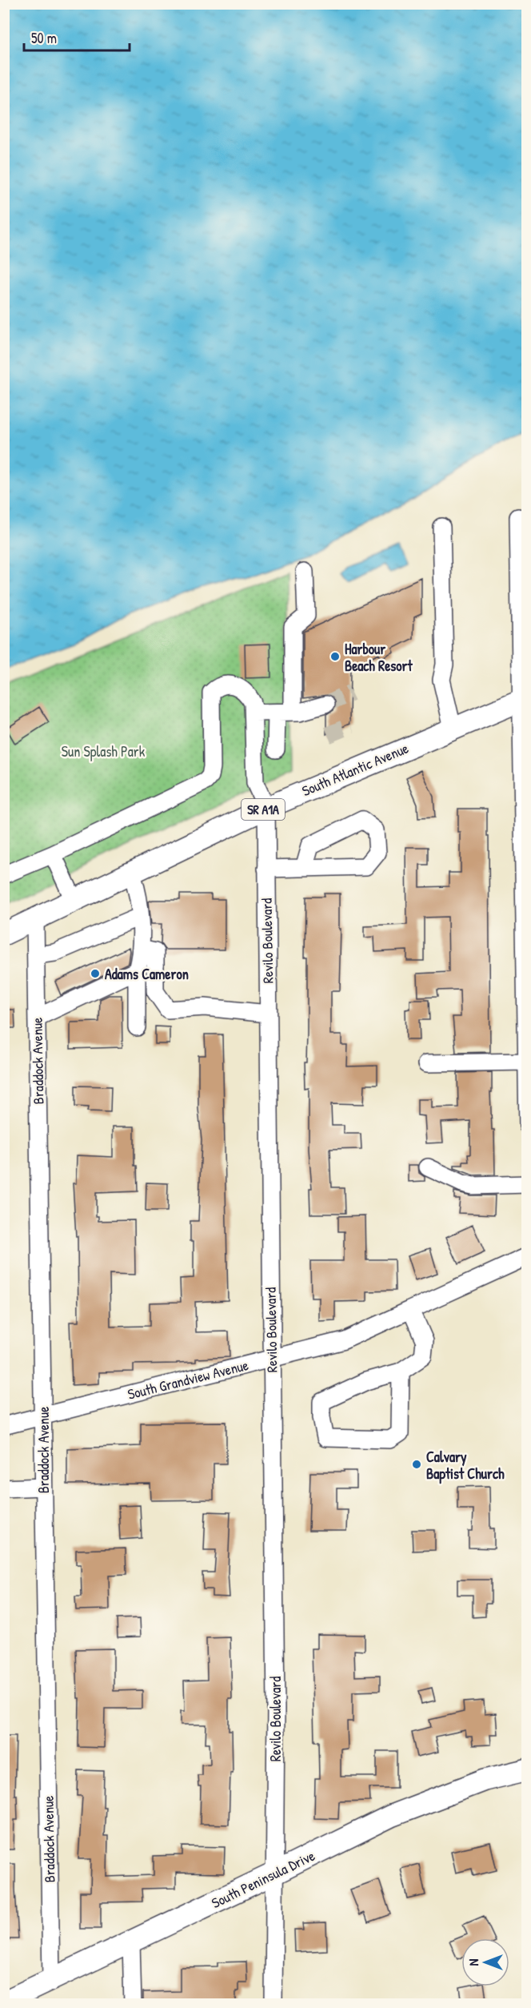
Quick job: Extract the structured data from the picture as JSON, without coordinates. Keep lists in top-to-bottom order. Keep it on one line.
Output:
{"streets":{"main road":["South Atlantic Avenue","SR A1A","South Peninsula Drive"],"street":["Revilo Boulevard","Braddock Avenue","South Grandview Avenue"]},"crossings":[["South Atlantic Avenue","Revilo Boulevard"],["South Atlantic Avenue","Braddock Avenue"],["Revilo Boulevard","South Grandview Avenue"],["Revilo Boulevard","South Peninsula Drive"],["Braddock Avenue","South Grandview Avenue"],["Braddock Avenue","South Peninsula Drive"]],"parks":["Sun Splash Park"],"places":["Harbour Beach Resort","Adams Cameron","Calvary Baptist Church"],"scale_bar":"50 m","north":"left"}
